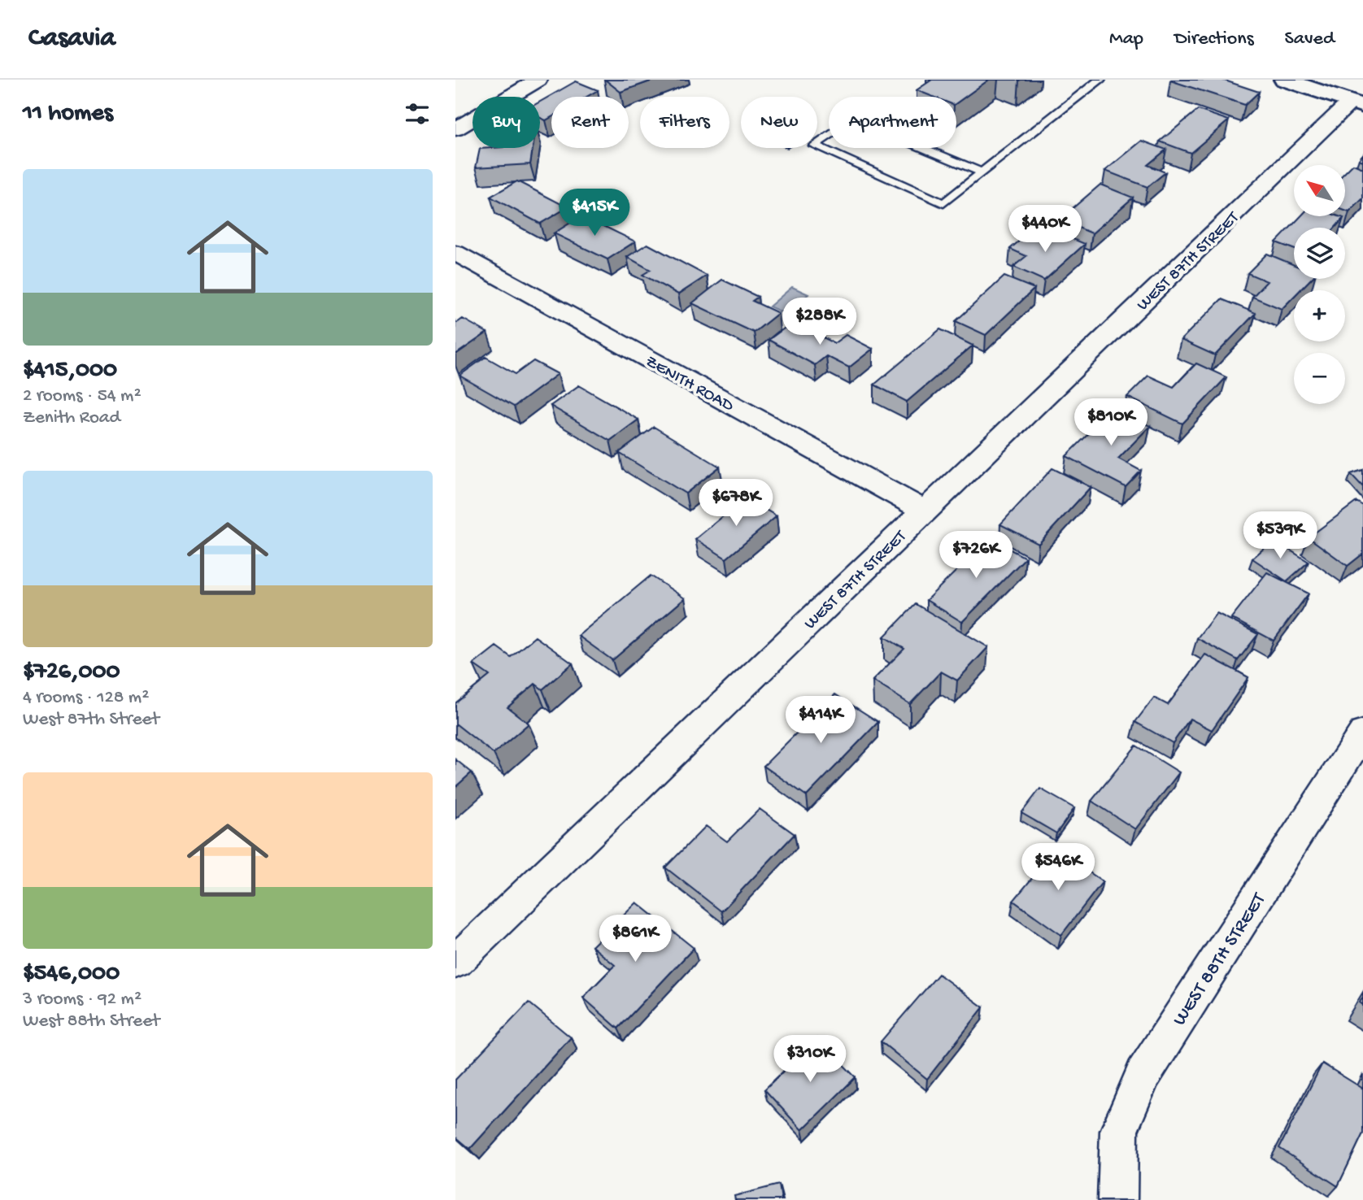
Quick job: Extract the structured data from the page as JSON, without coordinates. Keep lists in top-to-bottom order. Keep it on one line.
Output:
{"streets":{"street":["WEST 87TH STREET","ZENITH ROAD","WEST 88TH STREET"]},"crossings":[["WEST 87TH STREET","ZENITH ROAD"]],"north":"top left","page":{"header":"Casavia","nav":["Map","Directions","Saved"],"heading":"11 homes","chip":["Buy","Rent","Filters","New","Apartment"],"list":[{"name":"$415,000","note":"2 rooms · 54 m² · Zenith Road"},{"name":"$726,000","note":"4 rooms · 128 m² · West 87th Street"},{"name":"$546,000","note":"3 rooms · 92 m² · West 88th Street"}],"map_buttons":["+","−"],"price":["$415K","$440K","$288K","$810K","$678K","$539K","$726K","$414K","$546K","$861K","$310K"]}}
